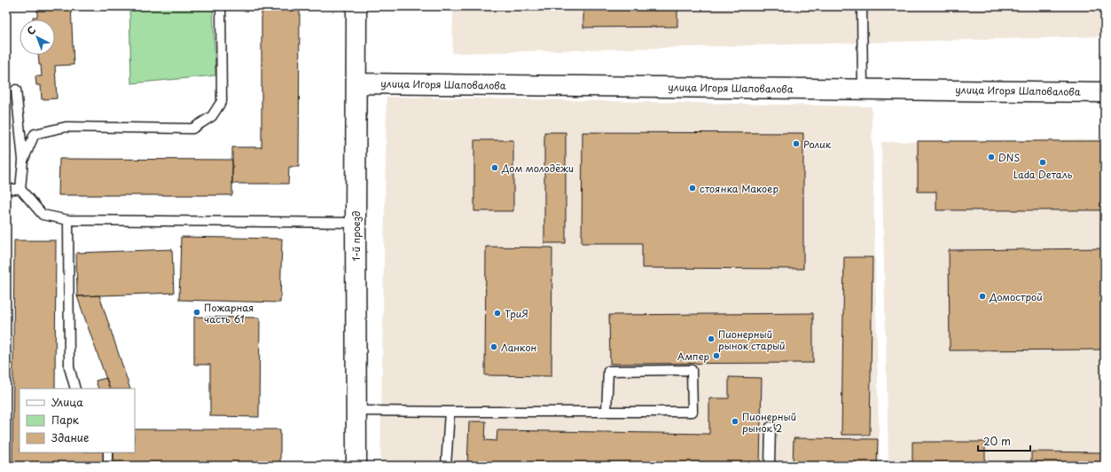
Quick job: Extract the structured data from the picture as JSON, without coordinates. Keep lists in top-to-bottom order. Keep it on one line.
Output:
{"streets":{"street":["улица Игоря Шаповалова","1-й проезд"]},"crossings":[["улица Игоря Шаповалова","1-й проезд"]],"places":["Ролик","DNS","Lada Dеталь","Дом молодёжи","стоянка Макоер","Домострой","Пожарная часть 61","ТриЯ","Пионерный рынок старый","Ланкон","Ампер","Пионерный рынок 2"],"legend":["Улица","Парк","Здание"],"scale_bar":"20 m","north":"top left"}
